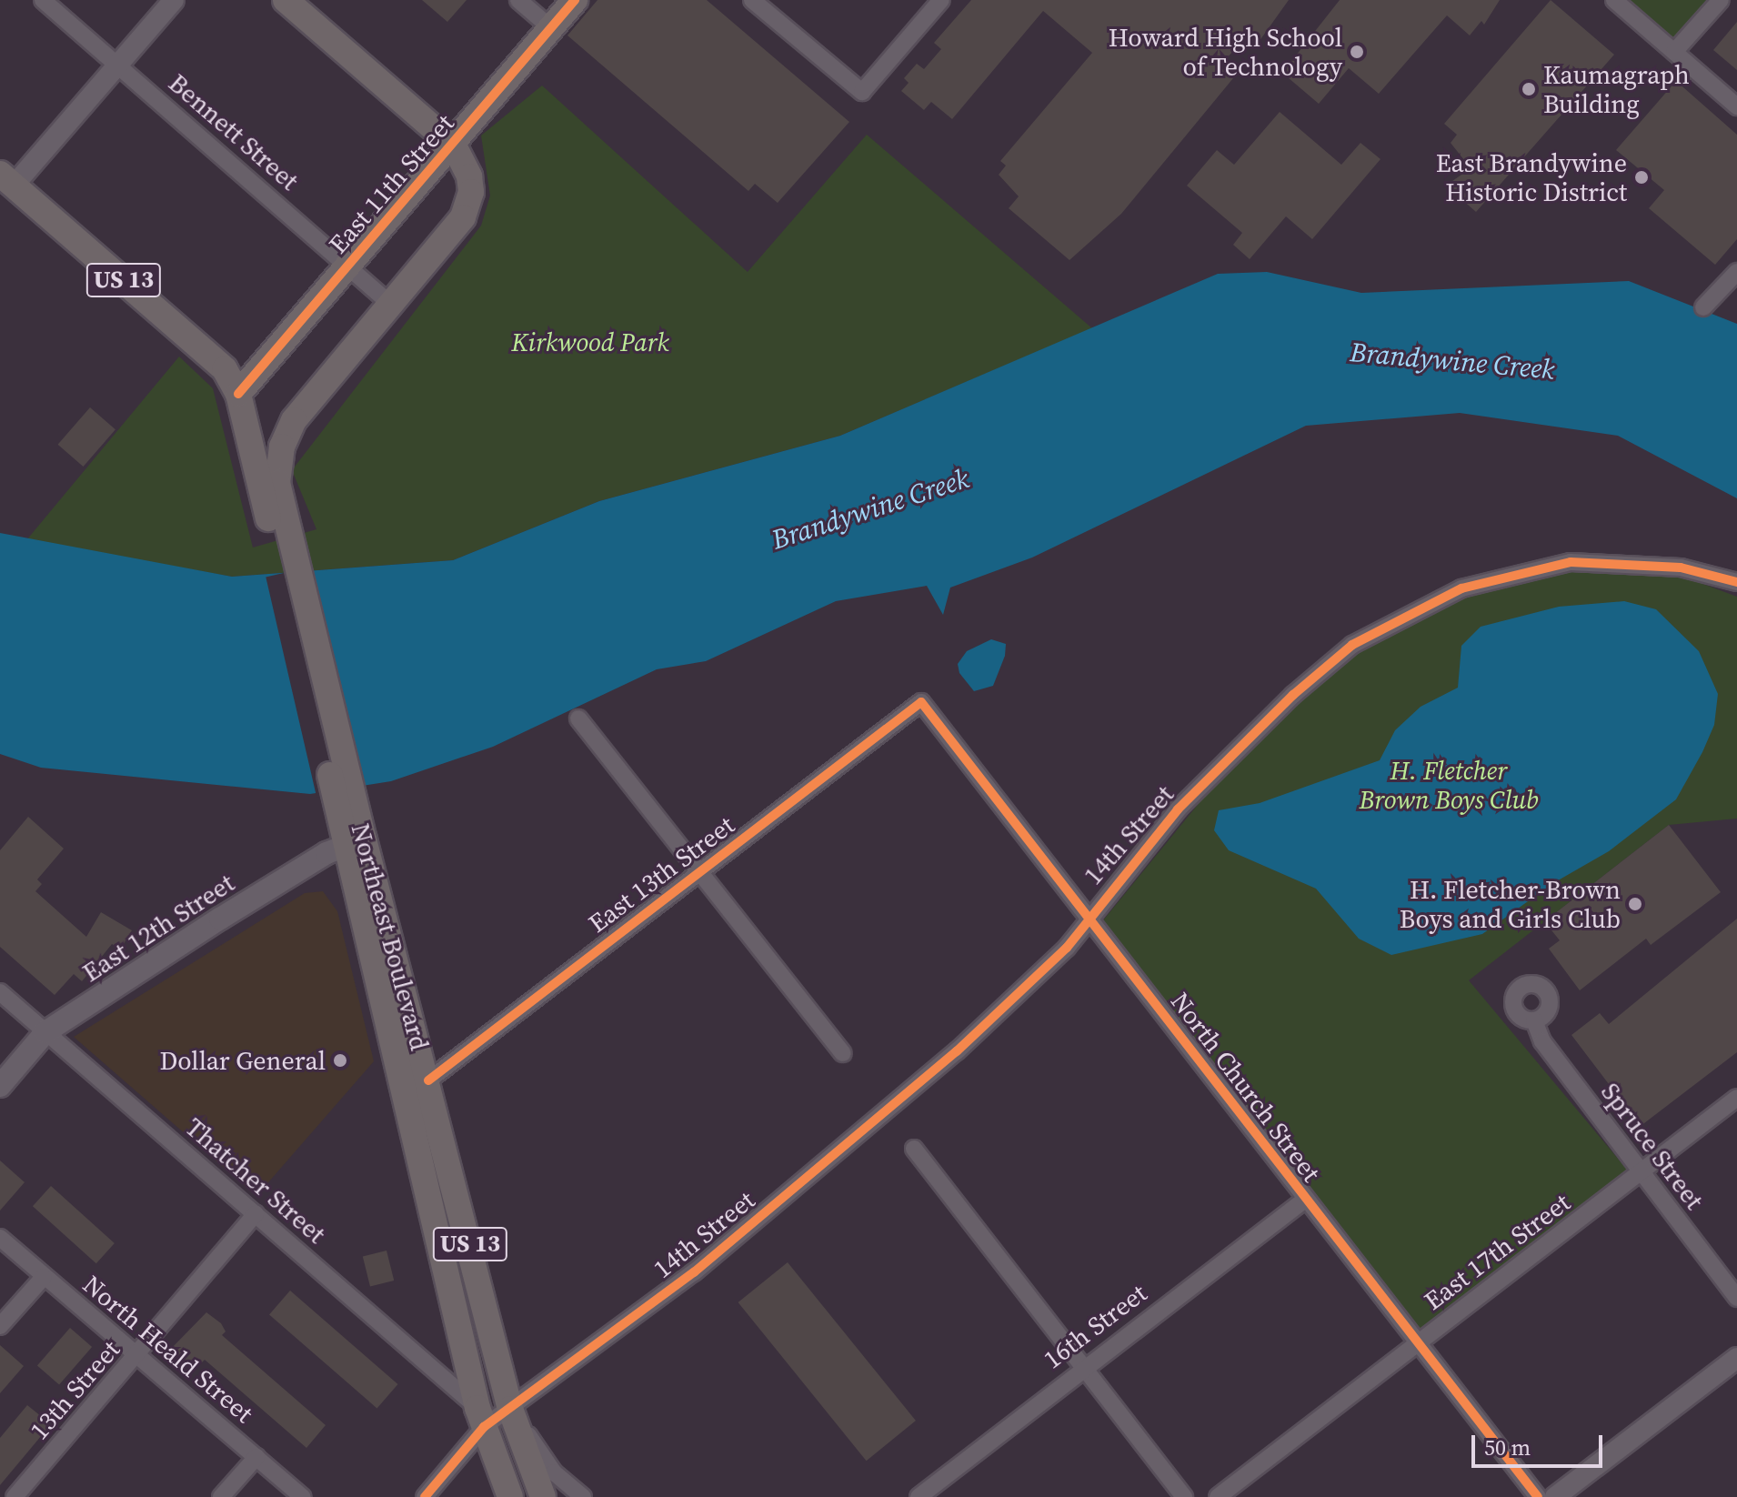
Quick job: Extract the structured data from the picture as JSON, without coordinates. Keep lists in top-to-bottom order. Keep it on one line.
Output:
{"streets":{"main road":["East 11th Street","US 13","East 12th Street","Northeast Boulevard"],"street":["Bennett Street","14th Street","East 13th Street","North Church Street","Spruce Street","Thatcher Street","East 17th Street","16th Street","North Heald Street","13th Street"]},"crossings":[["Bennett Street","East 11th Street"],["Bennett Street","US 13"],["East 11th Street","US 13"],["US 13","Northeast Boulevard"],["14th Street","Northeast Boulevard"],["14th Street","North Church Street"],["14th Street","Thatcher Street"],["East 13th Street","Northeast Boulevard"],["East 13th Street","North Church Street"],["East 12th Street","Northeast Boulevard"],["East 12th Street","Thatcher Street"],["Northeast Boulevard","Thatcher Street"],["North Church Street","East 17th Street"],["North Church Street","16th Street"],["Spruce Street","East 17th Street"],["Thatcher Street","13th Street"],["North Heald Street","13th Street"]],"water":["Brandywine Creek"],"parks":["Kirkwood Park","H. Fletcher Brown Boys Club"],"places":["Howard High School of Technology","Kaumagraph Building","East Brandywine Historic District","H. Fletcher-Brown Boys and Girls Club","Dollar General"],"scale_bar":"50 m"}
